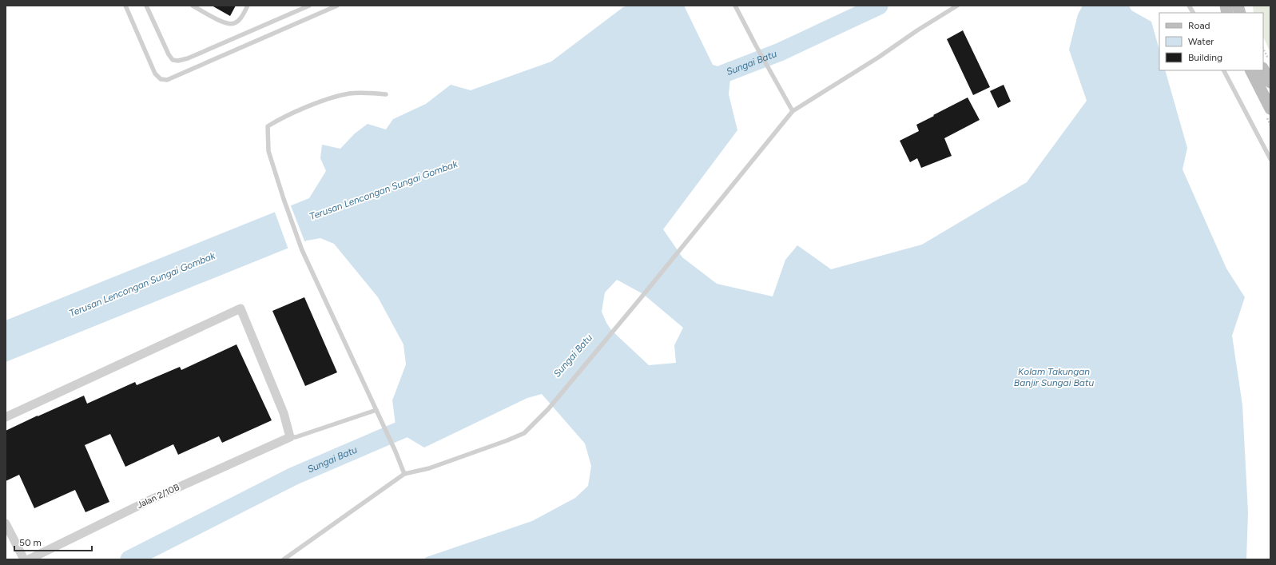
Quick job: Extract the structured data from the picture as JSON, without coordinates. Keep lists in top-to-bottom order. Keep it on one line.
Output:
{"streets":{"street":["Jalan 2/10B"]},"water":["Sungai Batu","Terusan Lencongan Sungai Gombak","Kolam Takungan Banjir Sungai Batu"],"legend":["Road","Water","Building"],"scale_bar":"50 m"}
